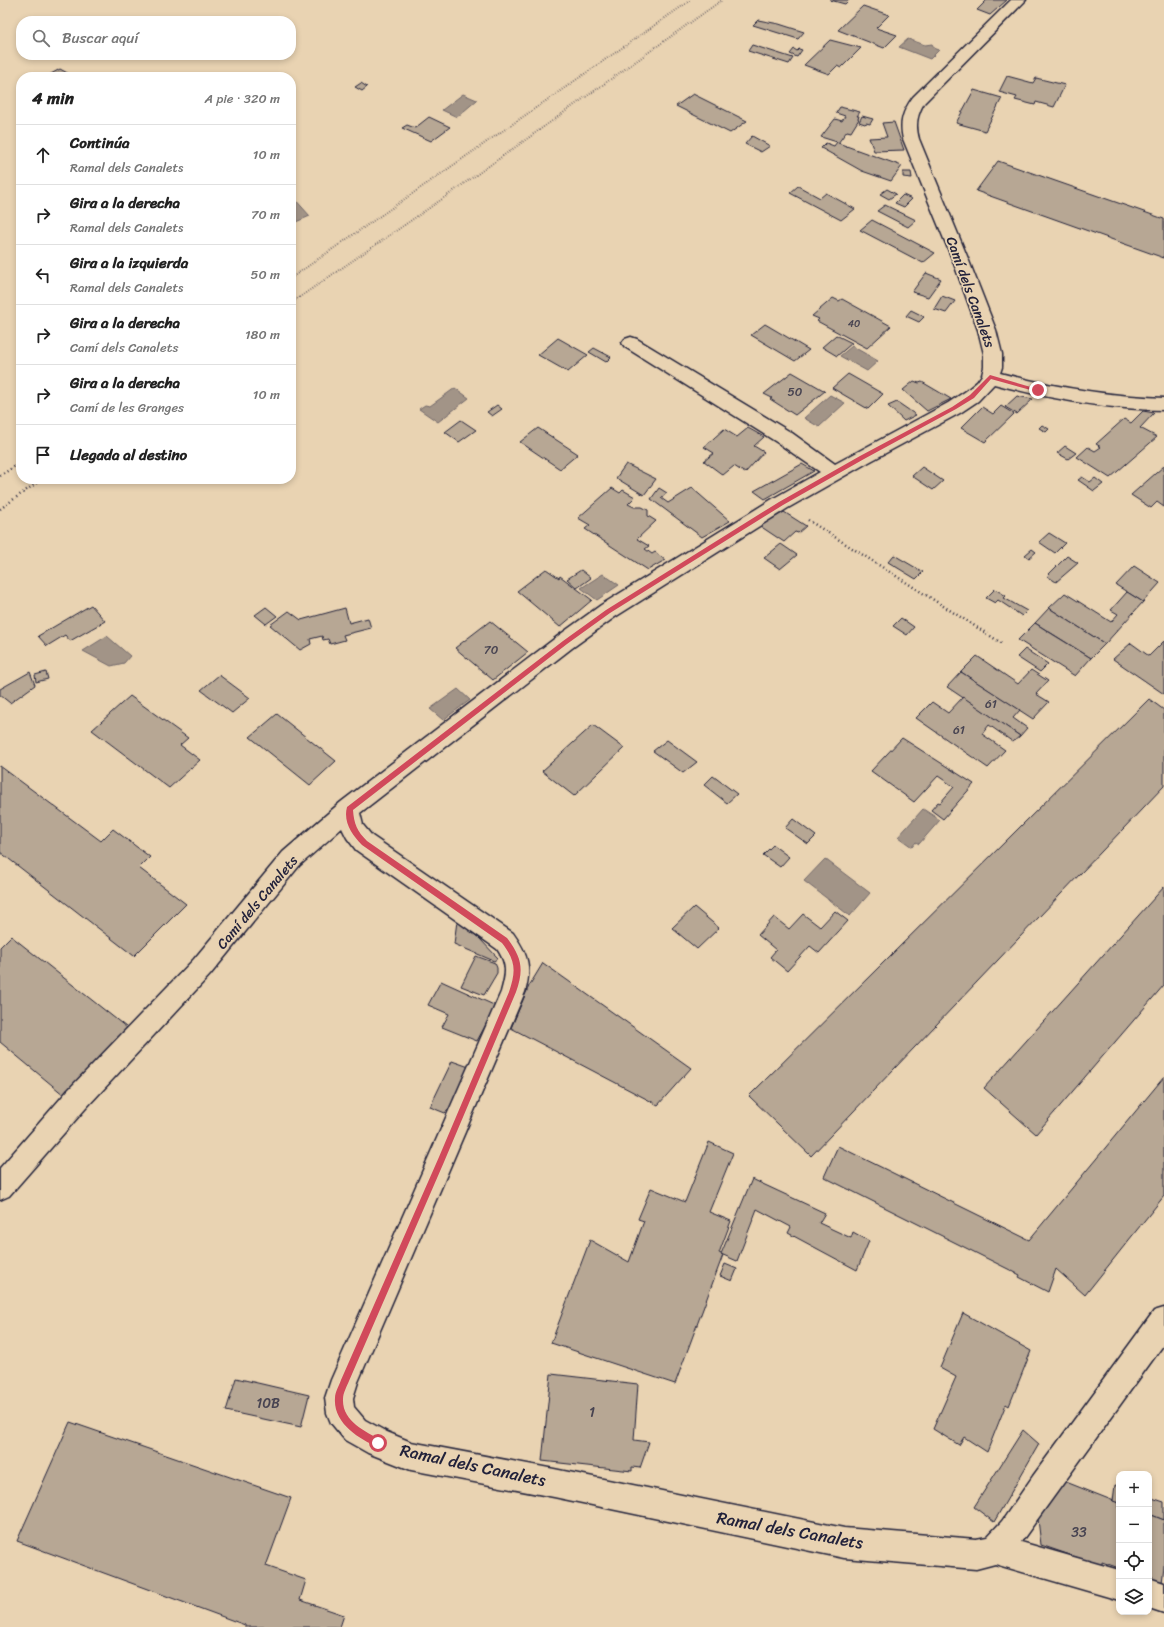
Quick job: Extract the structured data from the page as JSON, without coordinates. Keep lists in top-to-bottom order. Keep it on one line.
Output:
{"streets":{"street":["Camí dels Canalets","Ramal dels Canalets"]},"crossings":[["Camí dels Canalets","Ramal dels Canalets"]],"house_numbers":["40","50","70","61","61","10B","1","33"],"page":{"search":"Buscar aquí","heading":["4 min","A pie · 320 m"],"list":[["Continúa","Ramal dels Canalets","10 m"],["Gira a la derecha","Ramal dels Canalets","70 m"],["Gira a la izquierda","Ramal dels Canalets","50 m"],["Gira a la derecha","Camí dels Canalets","180 m"],["Gira a la derecha","Camí de les Granges","10 m"],"Llegada al destino"],"map_buttons":["+","−"]}}
